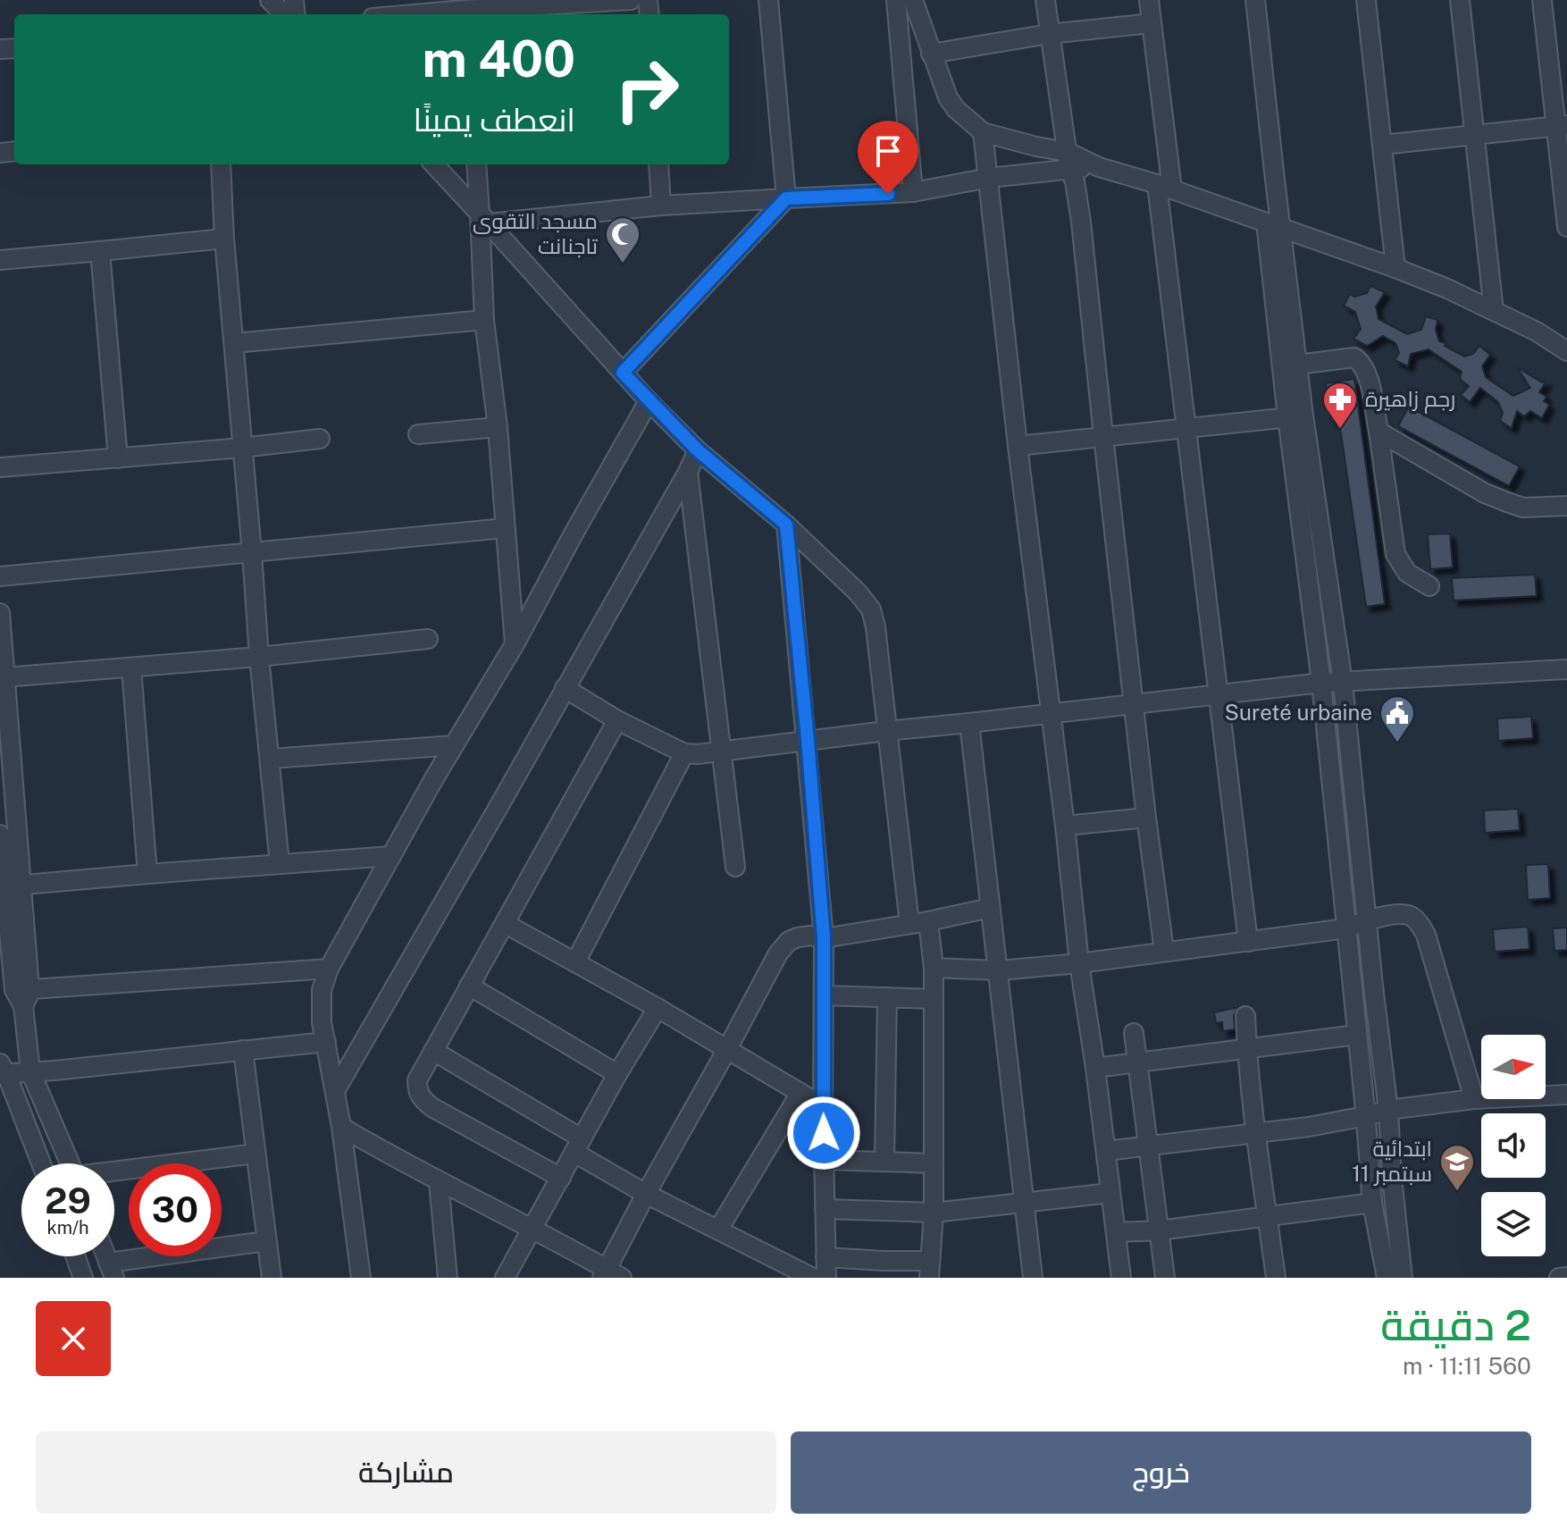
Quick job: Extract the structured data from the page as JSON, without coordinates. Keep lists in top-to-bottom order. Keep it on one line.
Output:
{"places":{"mosque":["مسجد التقوى تاجنانت"],"pharmacy":["رجم زاهيرة"],"public building":["Sureté urbaine"],"school or university":["ابتدائية 11 سبتمبر"]},"north":"right","page":{"turn":["400 m","انعطف يمينًا"],"speed":"29 km/h","limit":"30","heading":["2 دقيقة","560 m · 11:11"],"buttons":["خروج","مشاركة"]}}
